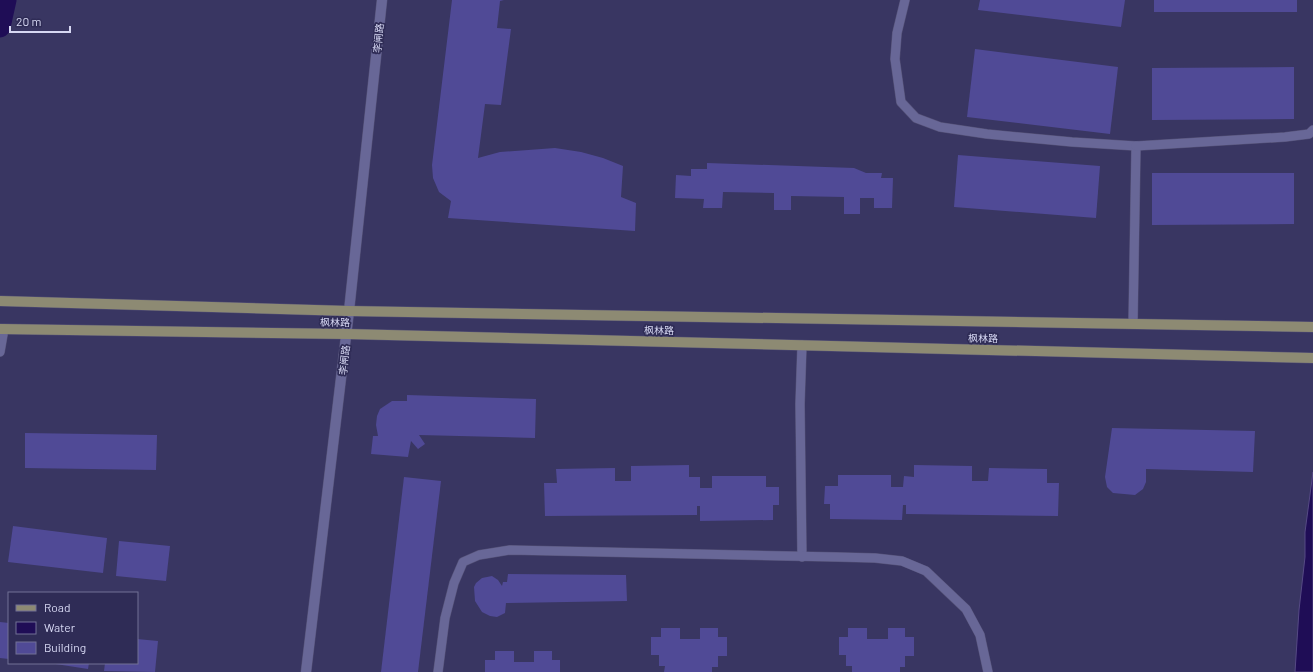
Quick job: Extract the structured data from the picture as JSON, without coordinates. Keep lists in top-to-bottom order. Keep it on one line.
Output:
{"streets":{"main road":["枫林路"],"street":["李闸路"]},"crossings":[["李闸路","枫林路"]],"legend":["Road","Water","Building"],"scale_bar":"20 m"}
